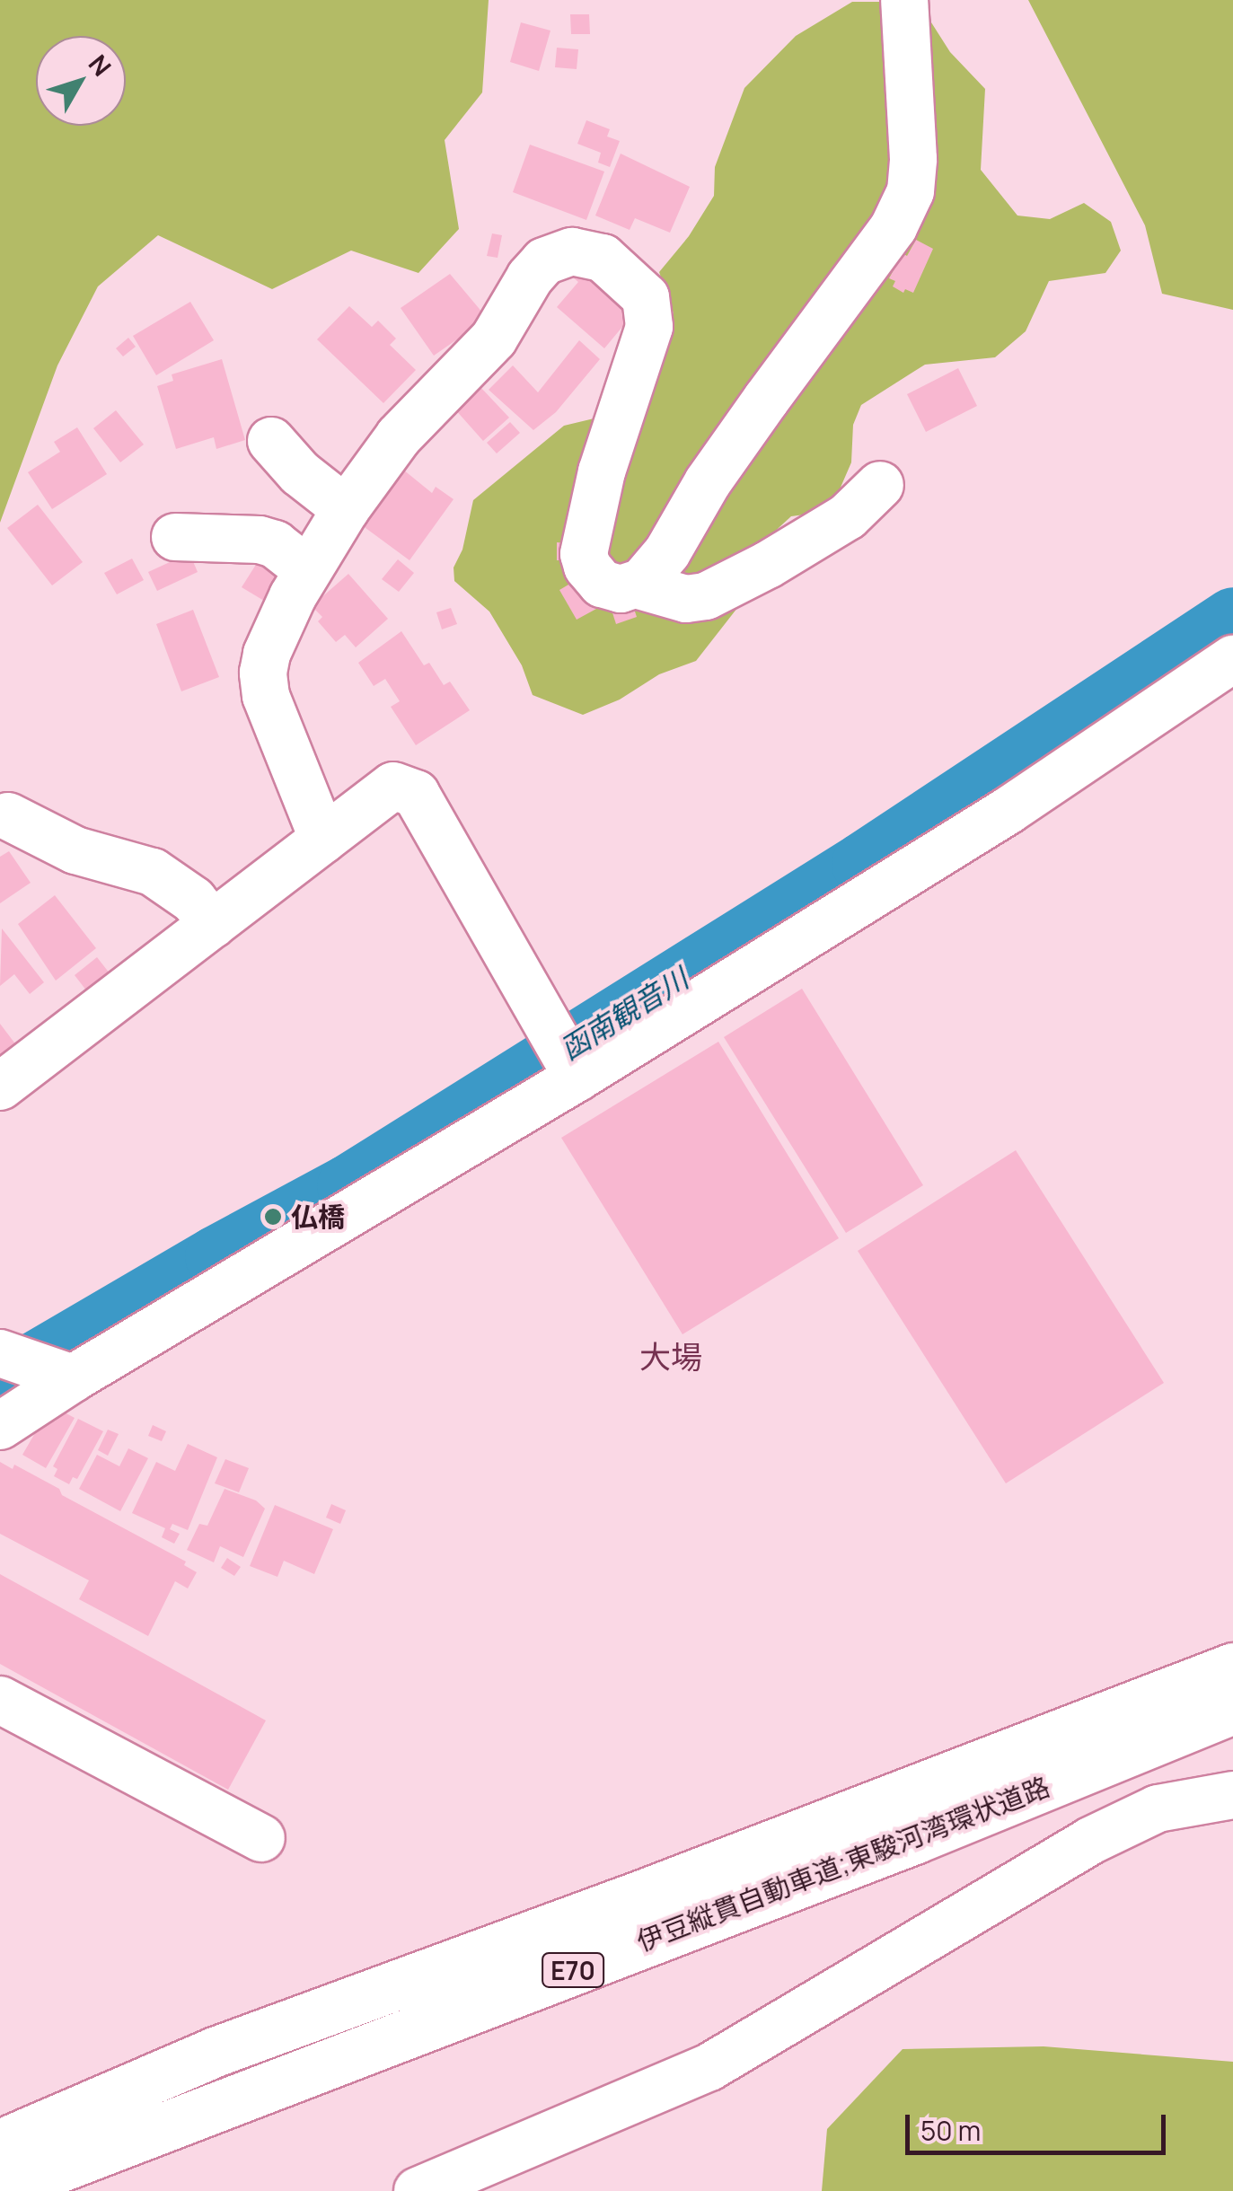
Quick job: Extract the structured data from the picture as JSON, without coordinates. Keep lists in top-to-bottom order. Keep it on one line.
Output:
{"streets":{"highway":["伊豆縦貫自動車道;東駿河湾環状道路","E70"]},"districts":["大場"],"water":["函南観音川"],"places":["仏橋"],"scale_bar":"50 m","north":"top right"}
